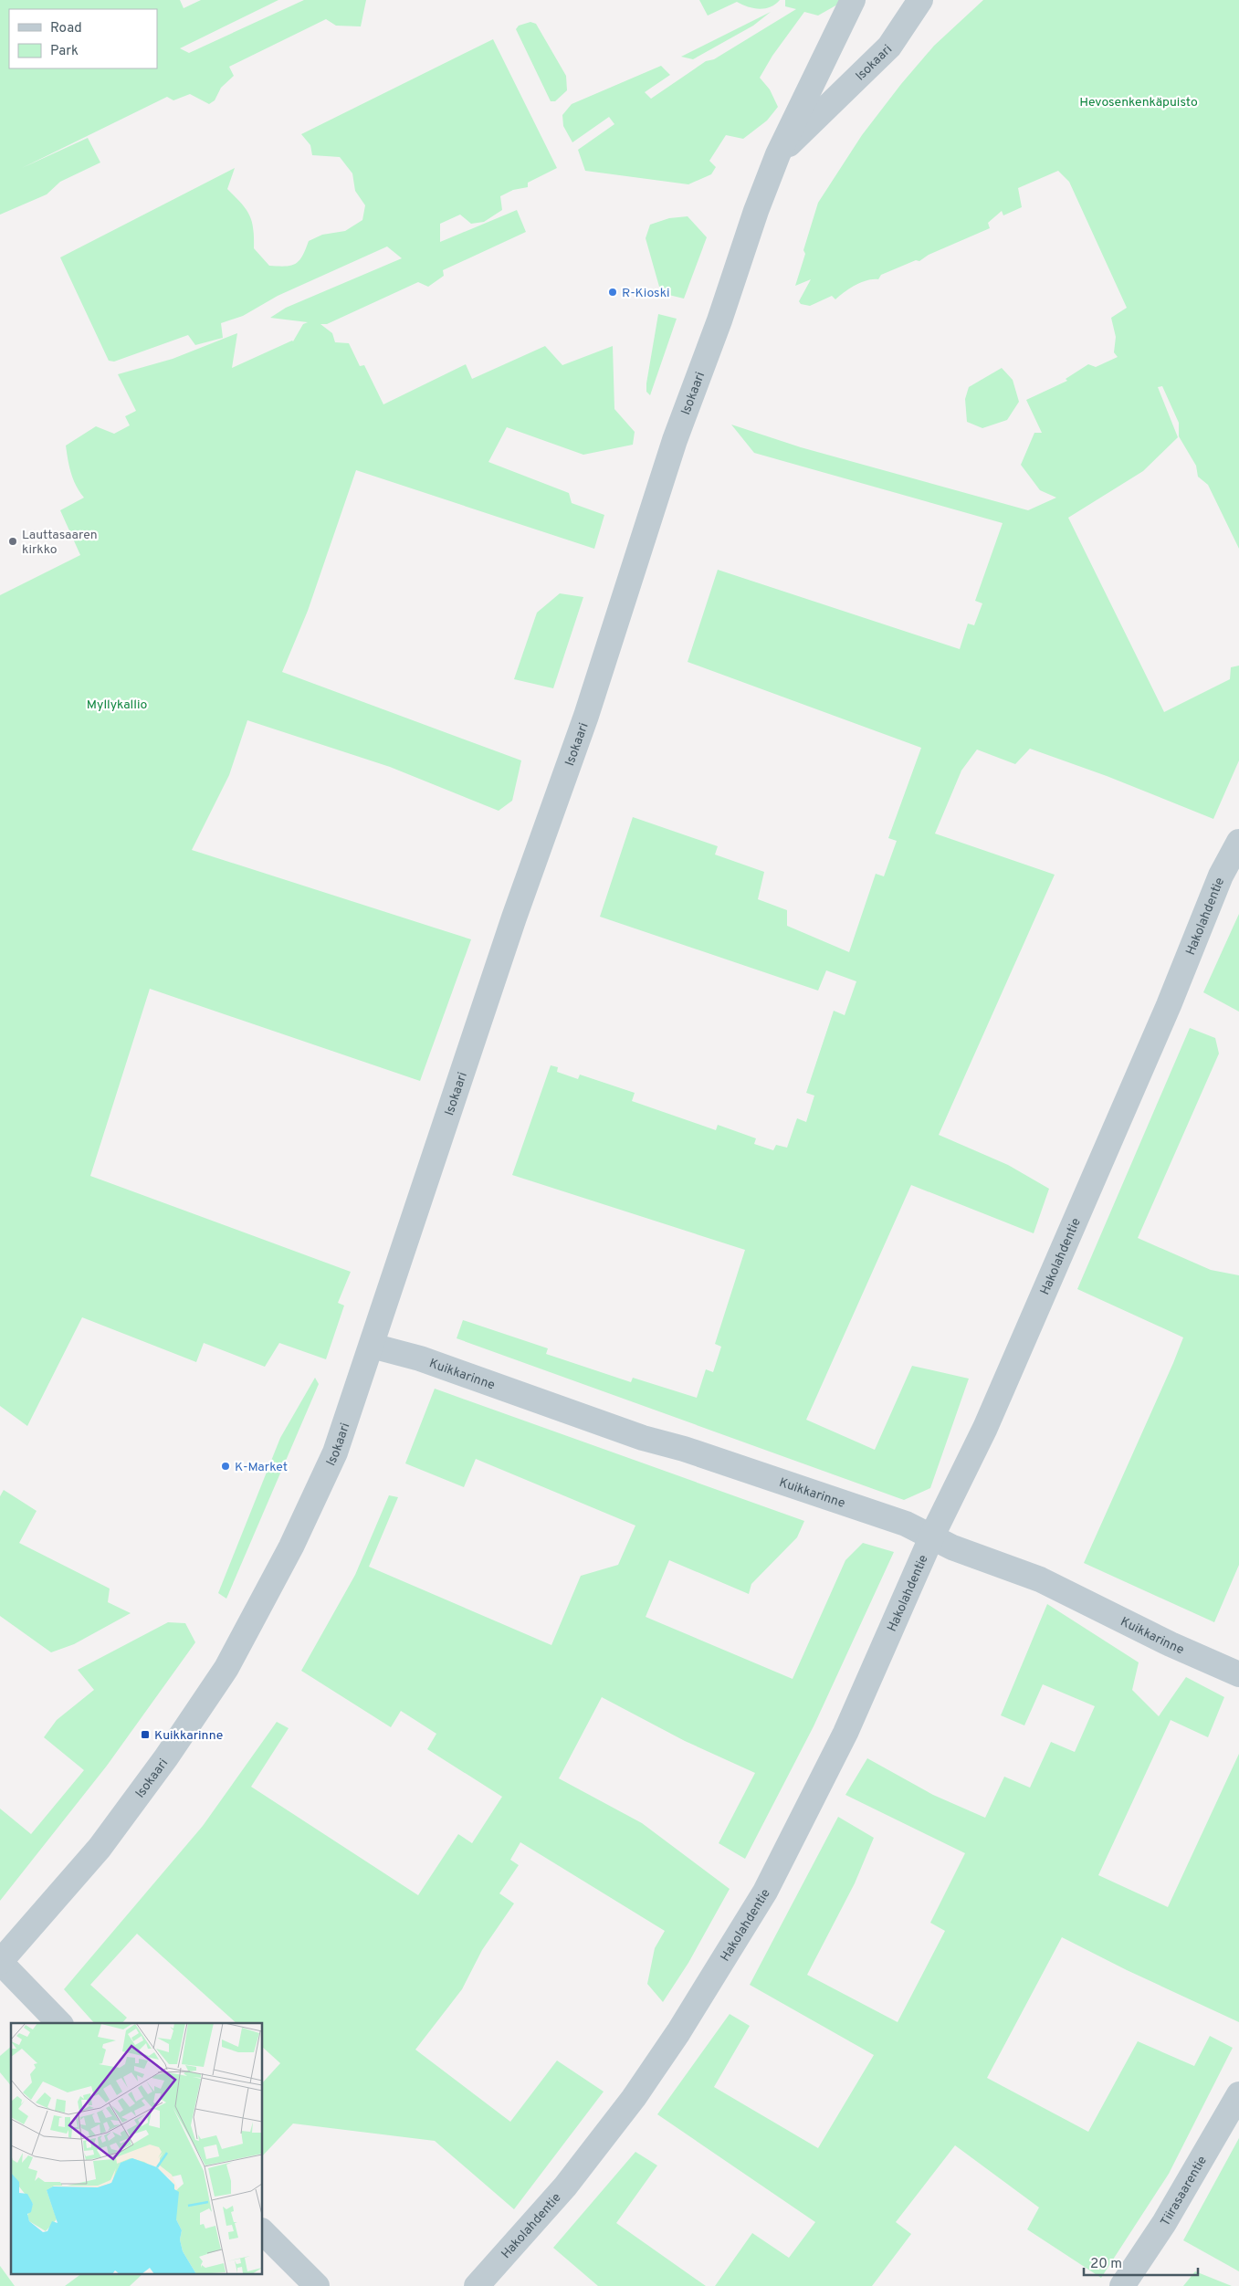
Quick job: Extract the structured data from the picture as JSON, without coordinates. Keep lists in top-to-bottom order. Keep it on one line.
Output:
{"streets":{"street":["Isokaari","Hakolahdentie","Kuikkarinne","Tiirasaarentie"]},"crossings":[["Isokaari","Kuikkarinne"],["Hakolahdentie","Kuikkarinne"]],"parks":["Hevosenkenkäpuisto","Myllykallio"],"places":{"other":["R-Kioski","Lauttasaaren kirkko","K-Market"],"transit":["Kuikkarinne"]},"legend":["Road","Park"],"scale_bar":"20 m"}
